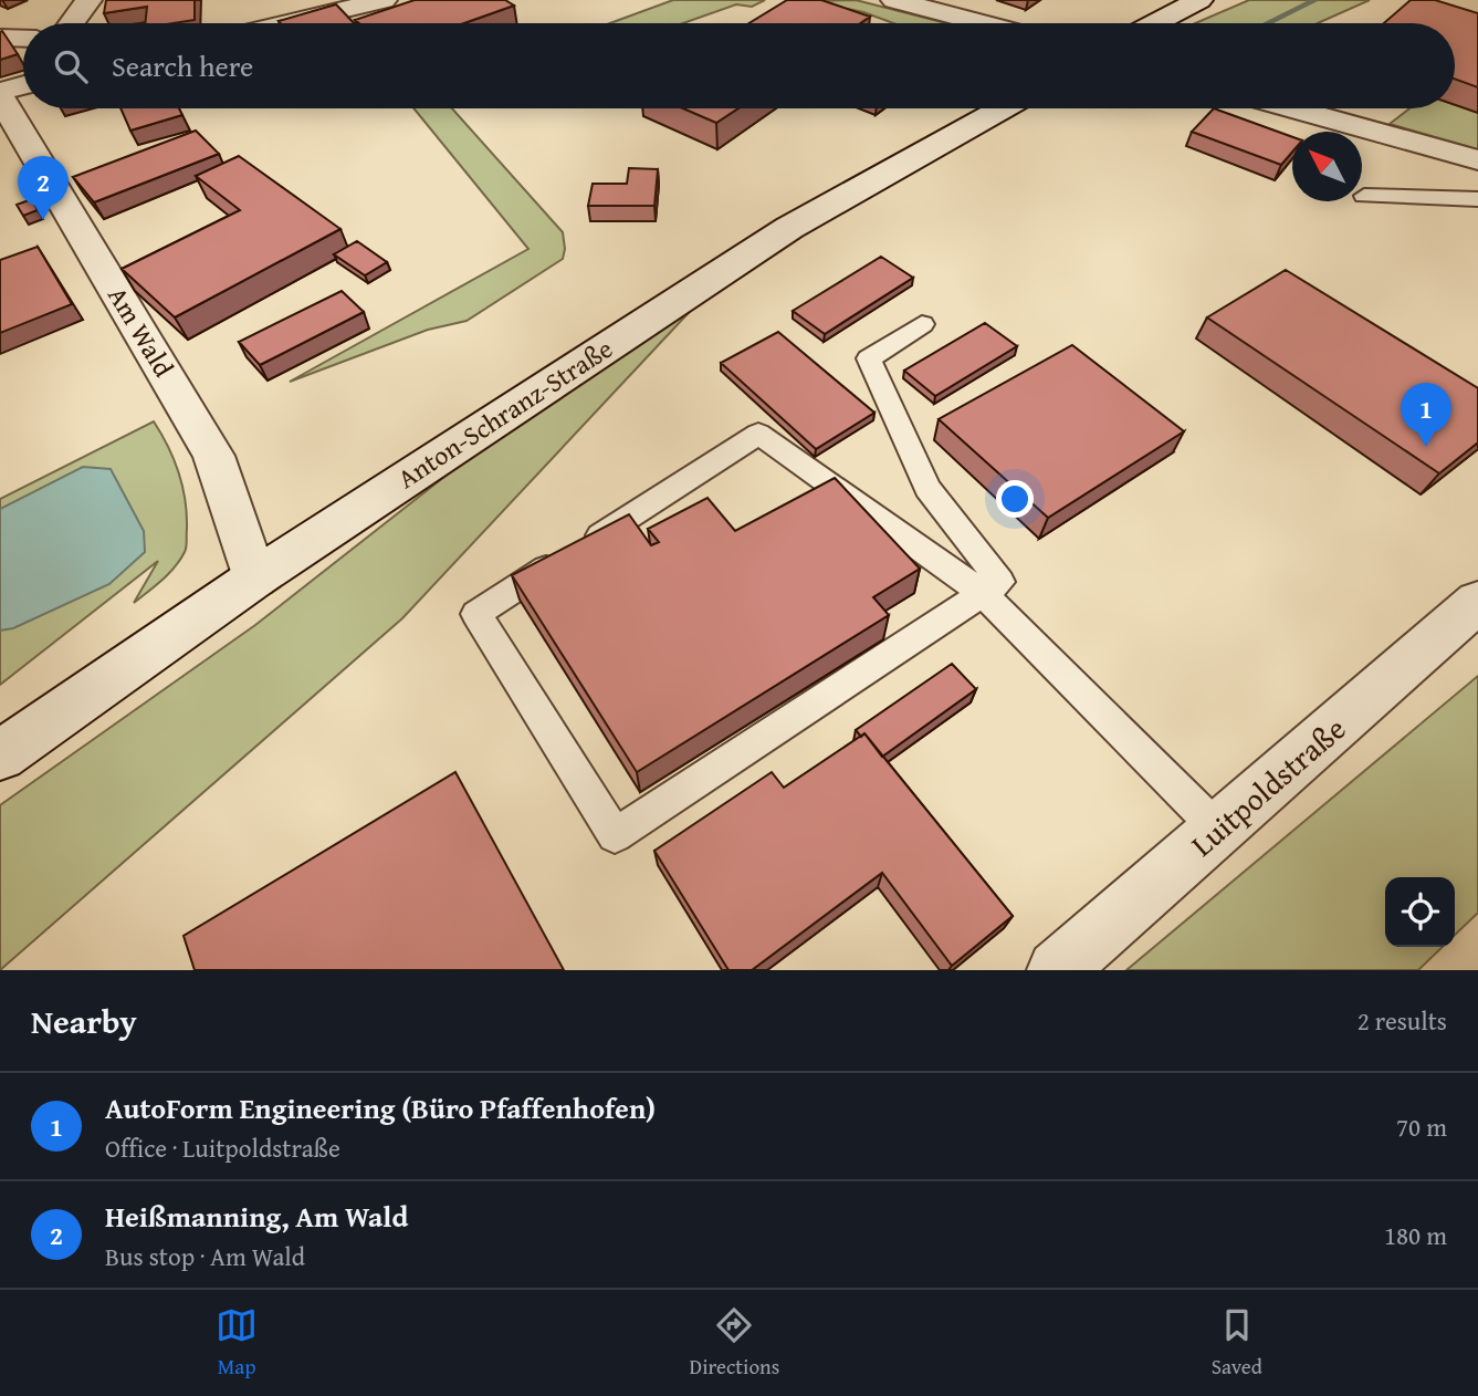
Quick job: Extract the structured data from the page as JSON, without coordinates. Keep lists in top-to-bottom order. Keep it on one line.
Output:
{"streets":{"street":["Am Wald","Anton-Schranz-Straße","Luitpoldstraße"]},"crossings":[["Am Wald","Anton-Schranz-Straße"]],"north":"top left","page":{"search":"Search here","pins":["2","1"],"heading":["Nearby","2 results"],"list":[{"mark":"1","name":"AutoForm Engineering (Büro Pfaffenhofen)","note":"Office · Luitpoldstraße","value":"70 m"},{"mark":"2","name":"Heißmanning, Am Wald","note":"Bus stop · Am Wald","value":"180 m"}],"nav":["Map","Directions","Saved"]}}
